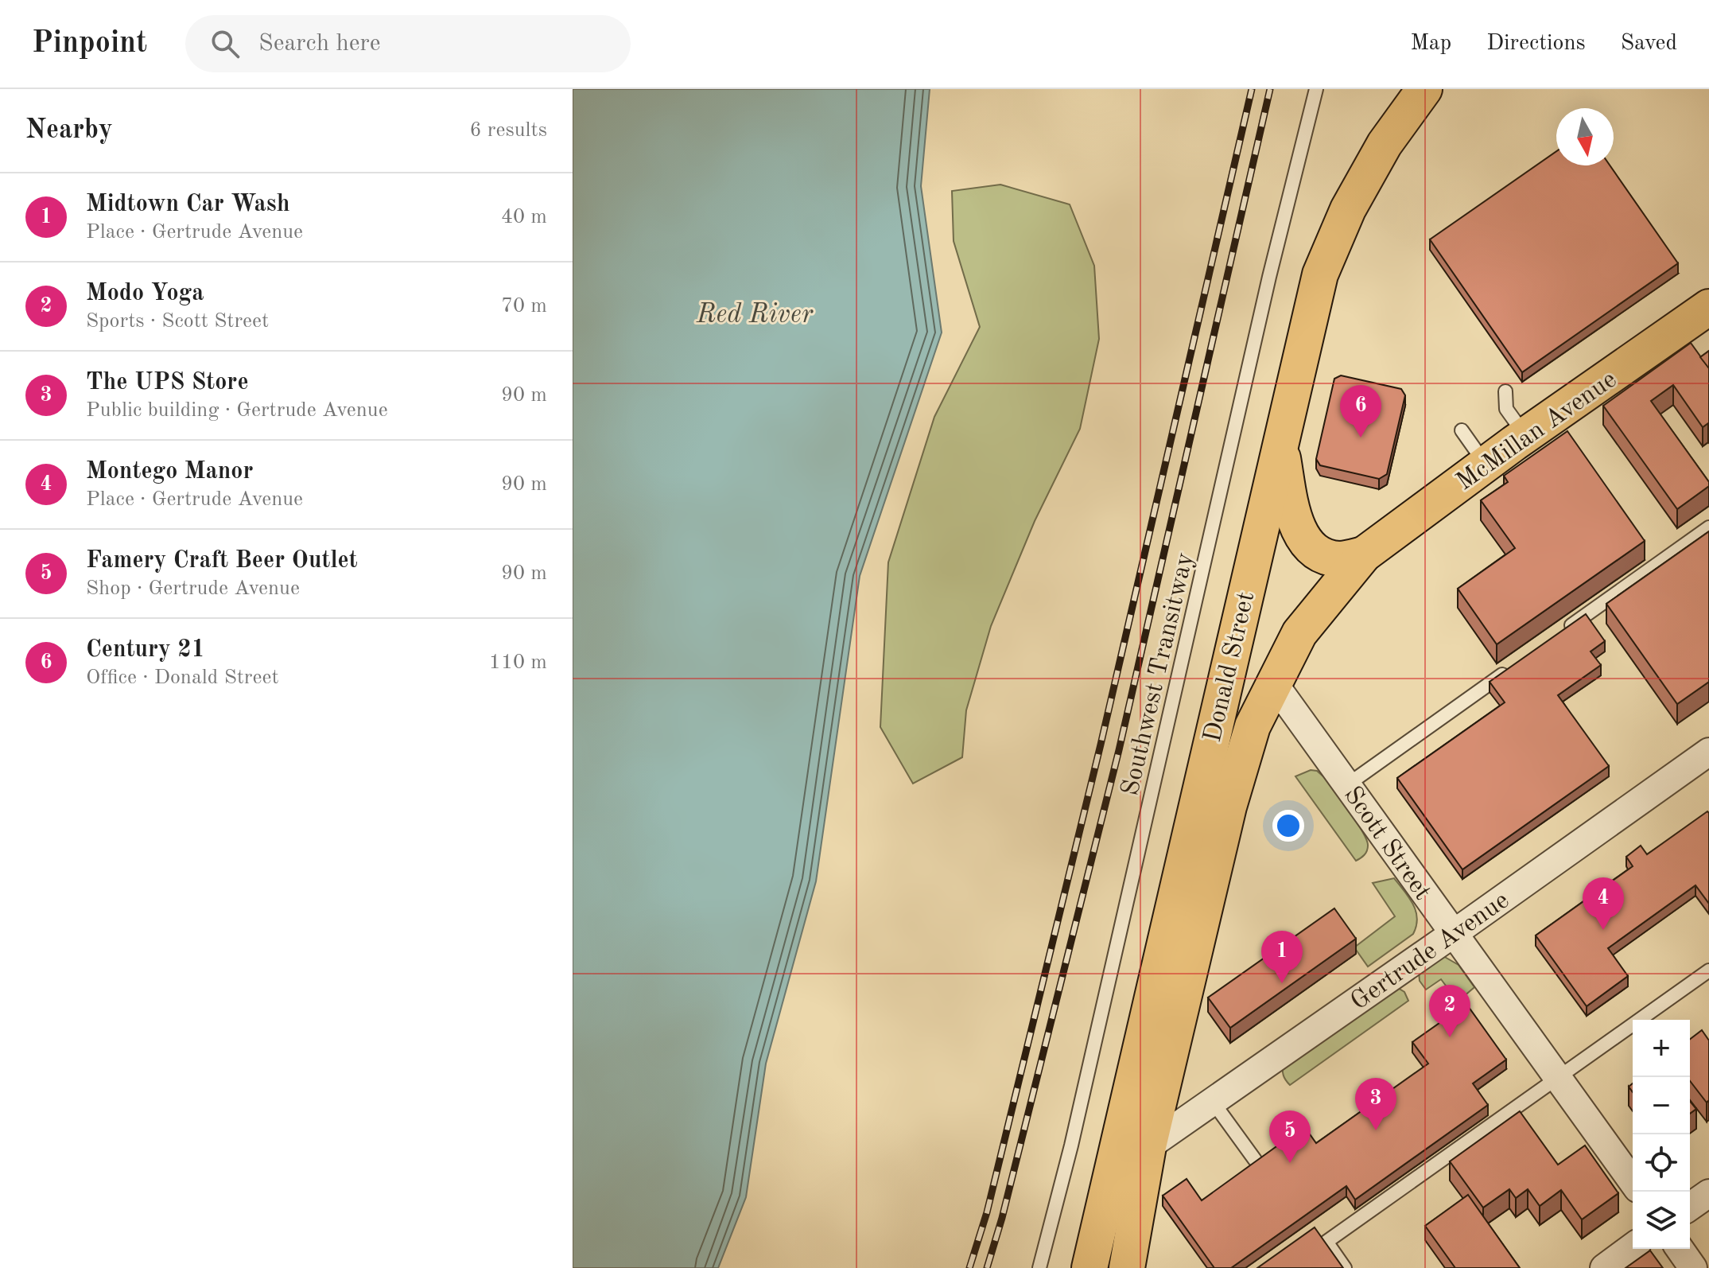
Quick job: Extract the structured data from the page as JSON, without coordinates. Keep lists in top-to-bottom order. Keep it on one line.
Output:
{"streets":{"main road":["McMillan Avenue","Donald Street"],"street":["Scott Street","Gertrude Avenue"],"lane":["Southwest Transitway"]},"crossings":[["McMillan Avenue","Donald Street"],["Donald Street","Scott Street"],["Donald Street","Gertrude Avenue"],["Scott Street","Gertrude Avenue"]],"water":["Red River"],"north":"bottom","page":{"header":"Pinpoint","search":"Search here","nav":["Map","Directions","Saved"],"heading":["Nearby","6 results"],"list":[{"mark":"1","name":"Midtown Car Wash","note":"Place · Gertrude Avenue","value":"40 m"},{"mark":"2","name":"Modo Yoga","note":"Sports · Scott Street","value":"70 m"},{"mark":"3","name":"The UPS Store","note":"Public building · Gertrude Avenue","value":"90 m"},{"mark":"4","name":"Montego Manor","note":"Place · Gertrude Avenue","value":"90 m"},{"mark":"5","name":"Famery Craft Beer Outlet","note":"Shop · Gertrude Avenue","value":"90 m"},{"mark":"6","name":"Century 21","note":"Office · Donald Street","value":"110 m"}],"pins":["6","4","1","2","3","5"],"map_buttons":["+","−"]}}
